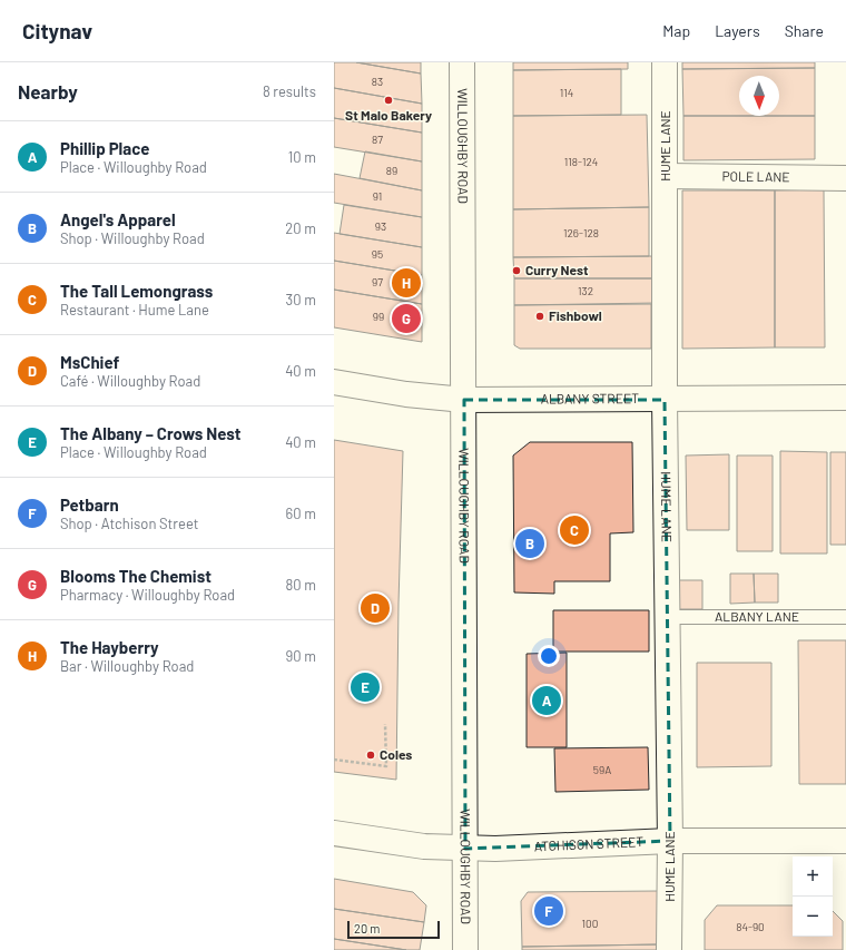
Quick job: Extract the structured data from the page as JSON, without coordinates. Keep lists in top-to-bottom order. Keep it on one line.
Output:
{"streets":{"street":["WILLOUGHBY ROAD","HUME LANE","POLE LANE","ALBANY STREET","ATCHISON STREET"],"lane":["ALBANY LANE"]},"crossings":[["WILLOUGHBY ROAD","ALBANY STREET"],["WILLOUGHBY ROAD","ATCHISON STREET"],["HUME LANE","POLE LANE"],["HUME LANE","ALBANY STREET"],["HUME LANE","ALBANY LANE"],["HUME LANE","ATCHISON STREET"]],"places":["St Malo Bakery","Curry Nest","Fishbowl","Coles"],"house_numbers":["83","114","87","118-124","89","91","93","126-128","95","97","132","99","59A","100","84-90"],"scale_bar":"20 m","north":"bottom","page":{"header":"Citynav","nav":["Map","Layers","Share"],"heading":["Nearby","8 results"],"list":[{"mark":"A","name":"Phillip Place","note":"Place · Willoughby Road","value":"10 m"},{"mark":"B","name":"Angel's Apparel","note":"Shop · Willoughby Road","value":"20 m"},{"mark":"C","name":"The Tall Lemongrass","note":"Restaurant · Hume Lane","value":"30 m"},{"mark":"D","name":"MsChief","note":"Café · Willoughby Road","value":"40 m"},{"mark":"E","name":"The Albany – Crows Nest","note":"Place · Willoughby Road","value":"40 m"},{"mark":"F","name":"Petbarn","note":"Shop · Atchison Street","value":"60 m"},{"mark":"G","name":"Blooms The Chemist","note":"Pharmacy · Willoughby Road","value":"80 m"},{"mark":"H","name":"The Hayberry","note":"Bar · Willoughby Road","value":"90 m"}],"pins":["H","G","C","B","D","E","A","F"],"map_buttons":["+","−"],"scale":"20 m"}}
